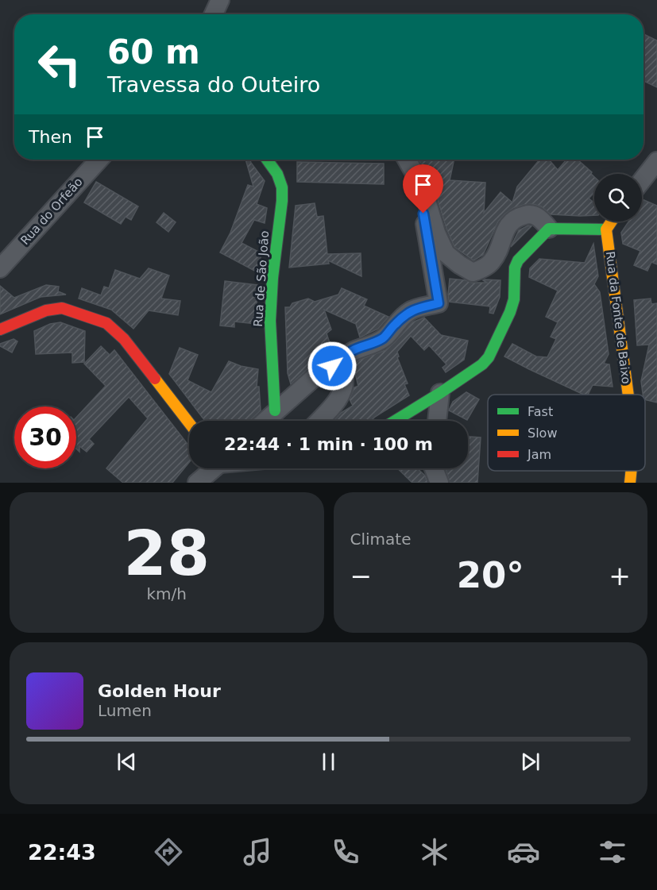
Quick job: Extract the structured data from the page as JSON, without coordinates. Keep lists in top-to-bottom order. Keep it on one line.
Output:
{"streets":{"street":["Rua do Orfeão","Rua de São João","Rua da Fonte de Baixo"]},"legend":["Fast","Slow","Jam"],"page":{"turn":["60 m","Travessa do Outeiro"],"then":"Then","limit":"30","trip":"22:44 · 1 min · 100 m","tile":[["28","km/h"],"Climate"],"heat":["−","20°","+"],"song":["Golden Hour","Lumen"],"tabs":"22:43"}}
